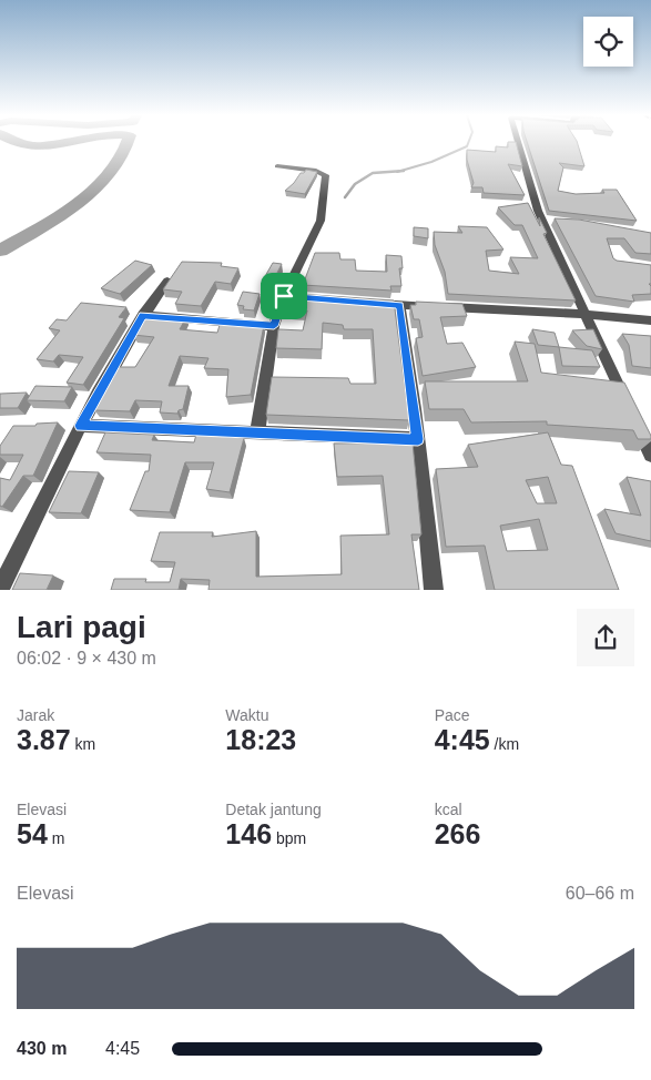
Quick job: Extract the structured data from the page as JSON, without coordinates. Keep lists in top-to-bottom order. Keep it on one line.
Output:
{"page":{"heading":["Lari pagi","06:02 · 9 × 430 m"],"stats":[["Jarak","3.87 km"],["Waktu","18:23"],["Pace","4:45 /km"],["Elevasi","54 m"],["Detak jantung","146 bpm"],["kcal","266"]],"chart":["Elevasi","60–66 m"],"list":[{"name":"430 m","note":"4:45"}]}}
